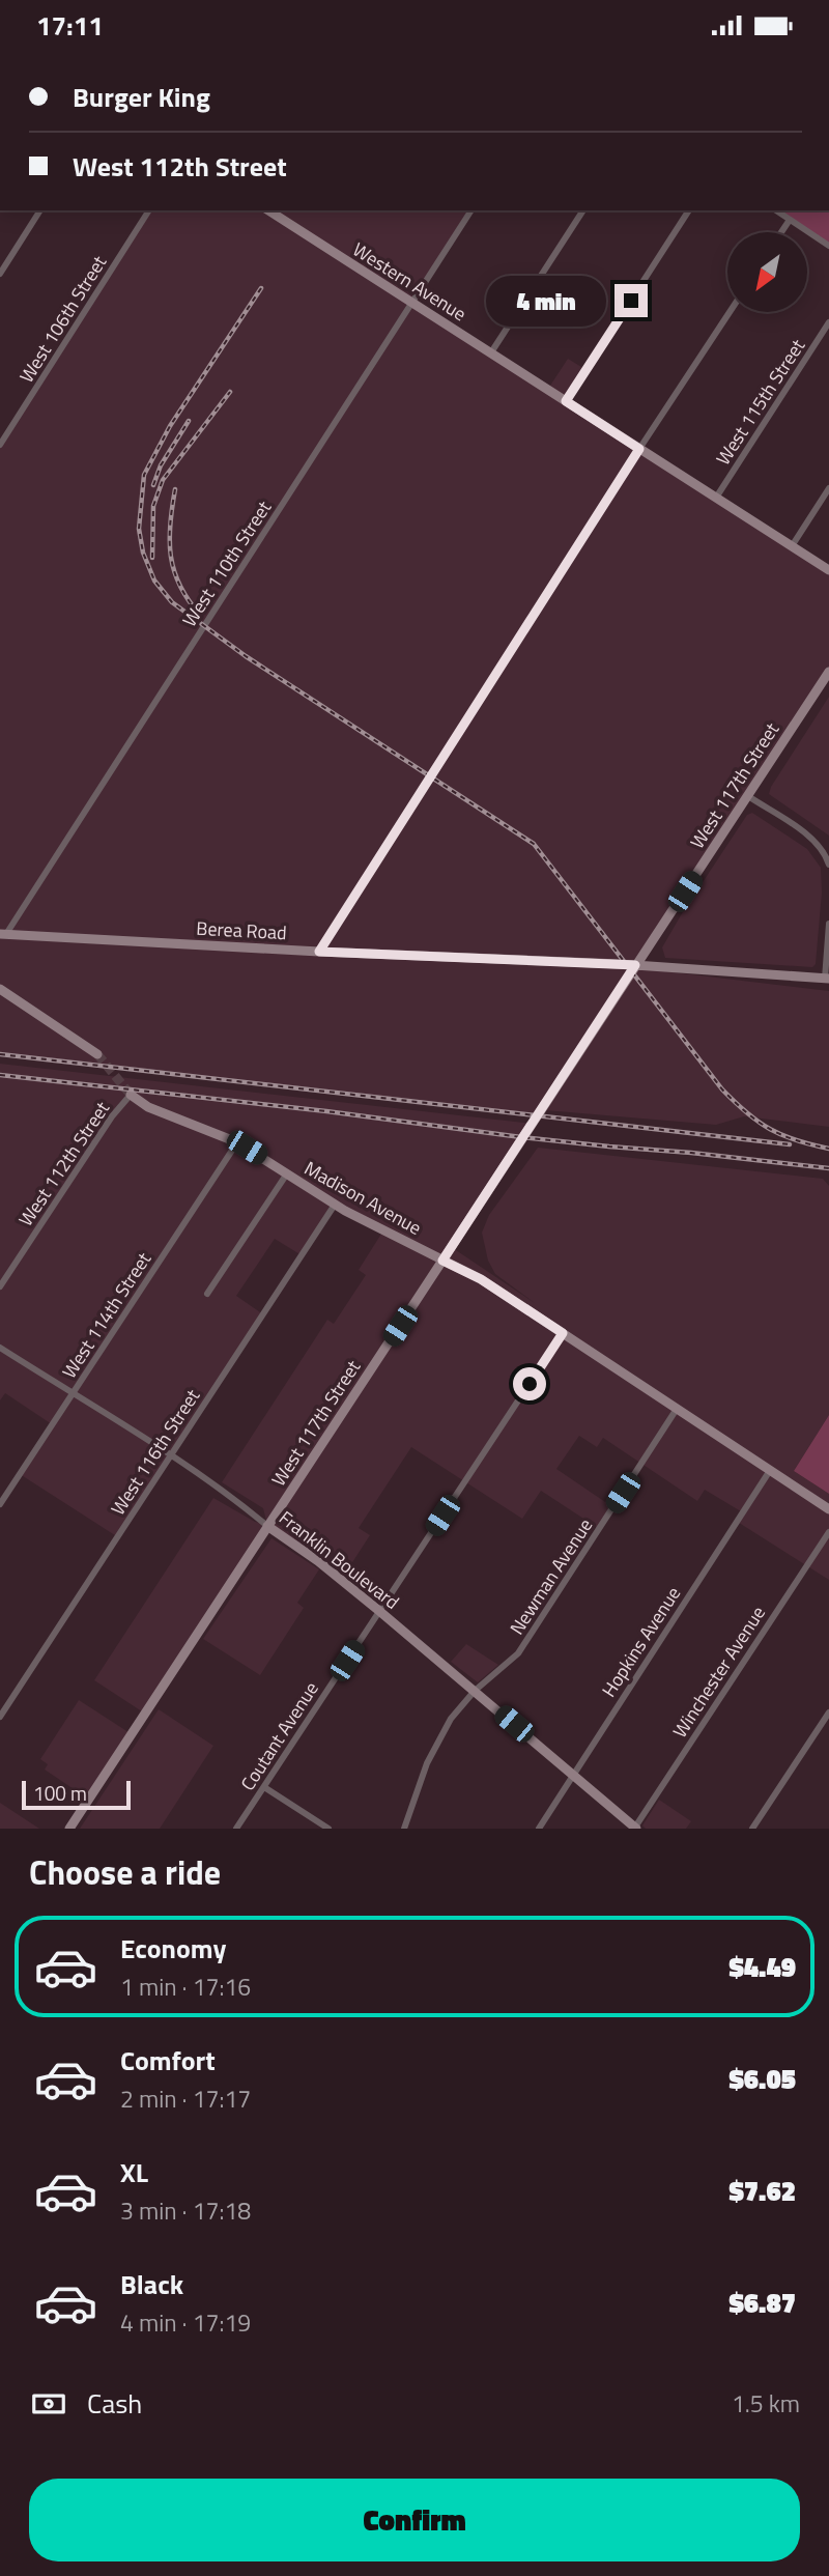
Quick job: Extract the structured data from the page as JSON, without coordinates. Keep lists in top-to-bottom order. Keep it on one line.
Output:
{"streets":{"main road":["Western Avenue","West 117th Street","Berea Road","Madison Avenue","Franklin Boulevard"],"street":["West 106th Street","West 115th Street","West 110th Street","West 112th Street","West 114th Street","West 116th Street","Newman Avenue","Hopkins Avenue","Winchester Avenue","Coutant Avenue"]},"crossings":[["Western Avenue","West 115th Street"],["Western Avenue","West 110th Street"],["West 110th Street","Berea Road"],["West 117th Street","Berea Road"],["West 117th Street","Madison Avenue"],["West 117th Street","Franklin Boulevard"],["West 112th Street","Madison Avenue"],["Madison Avenue","West 114th Street"],["Madison Avenue","West 116th Street"],["Madison Avenue","Newman Avenue"],["Madison Avenue","Hopkins Avenue"],["Madison Avenue","Coutant Avenue"],["West 114th Street","Franklin Boulevard"],["West 116th Street","Franklin Boulevard"],["Franklin Boulevard","Newman Avenue"],["Franklin Boulevard","Hopkins Avenue"],["Franklin Boulevard","Winchester Avenue"],["Franklin Boulevard","Coutant Avenue"]],"scale_bar":"100 m","north":"bottom left","page":{"status":"17:11","banner":["Burger King","West 112th Street"],"bubble":"4 min","scale":"100 m","heading":"Choose a ride","list":[{"name":"Economy","note":"1 min · 17:16","value":"$4.49"},{"name":"Comfort","note":"2 min · 17:17","value":"$6.05"},{"name":"XL","note":"3 min · 17:18","value":"$7.62"},{"name":"Black","note":"4 min · 17:19","value":"$6.87"}],"pay":["Cash","1.5 km"],"buttons":"Confirm"}}
